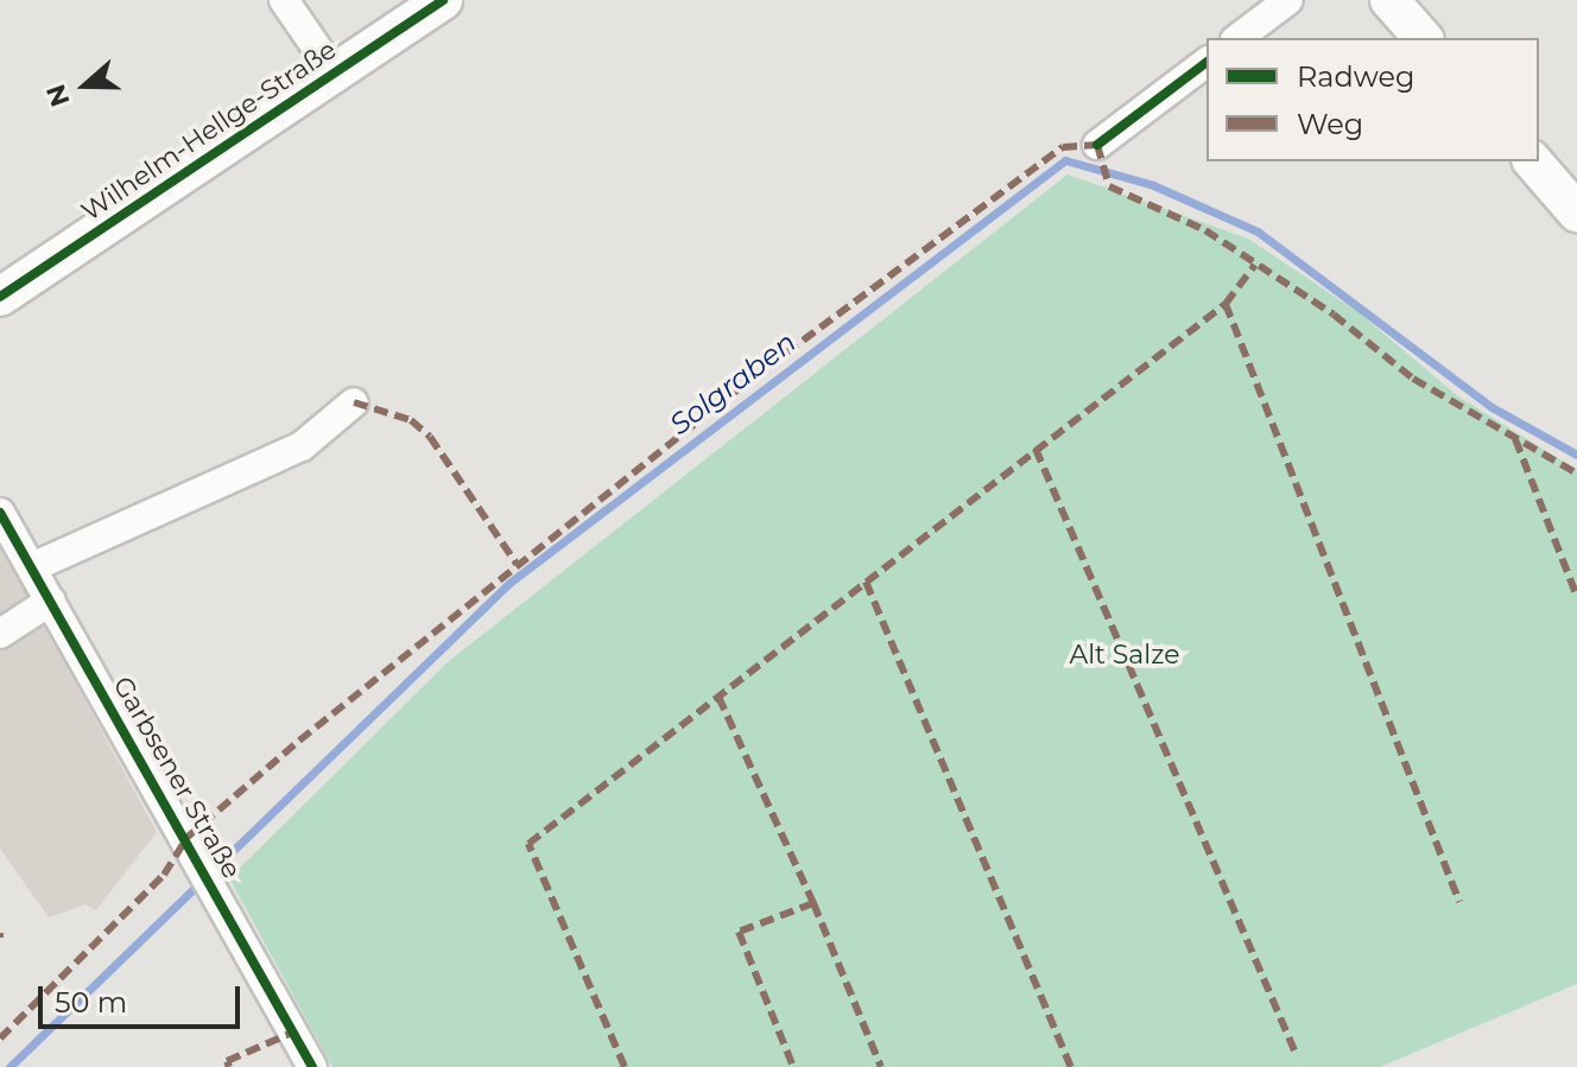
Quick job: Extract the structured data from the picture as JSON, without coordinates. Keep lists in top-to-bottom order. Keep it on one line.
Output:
{"streets":{"main road":["Wilhelm-Hellge-Straße"],"street":["Garbsener Straße"]},"water":["Solgraben"],"parks":["Alt Salze"],"legend":["Radweg","Weg"],"scale_bar":"50 m","north":"left"}
